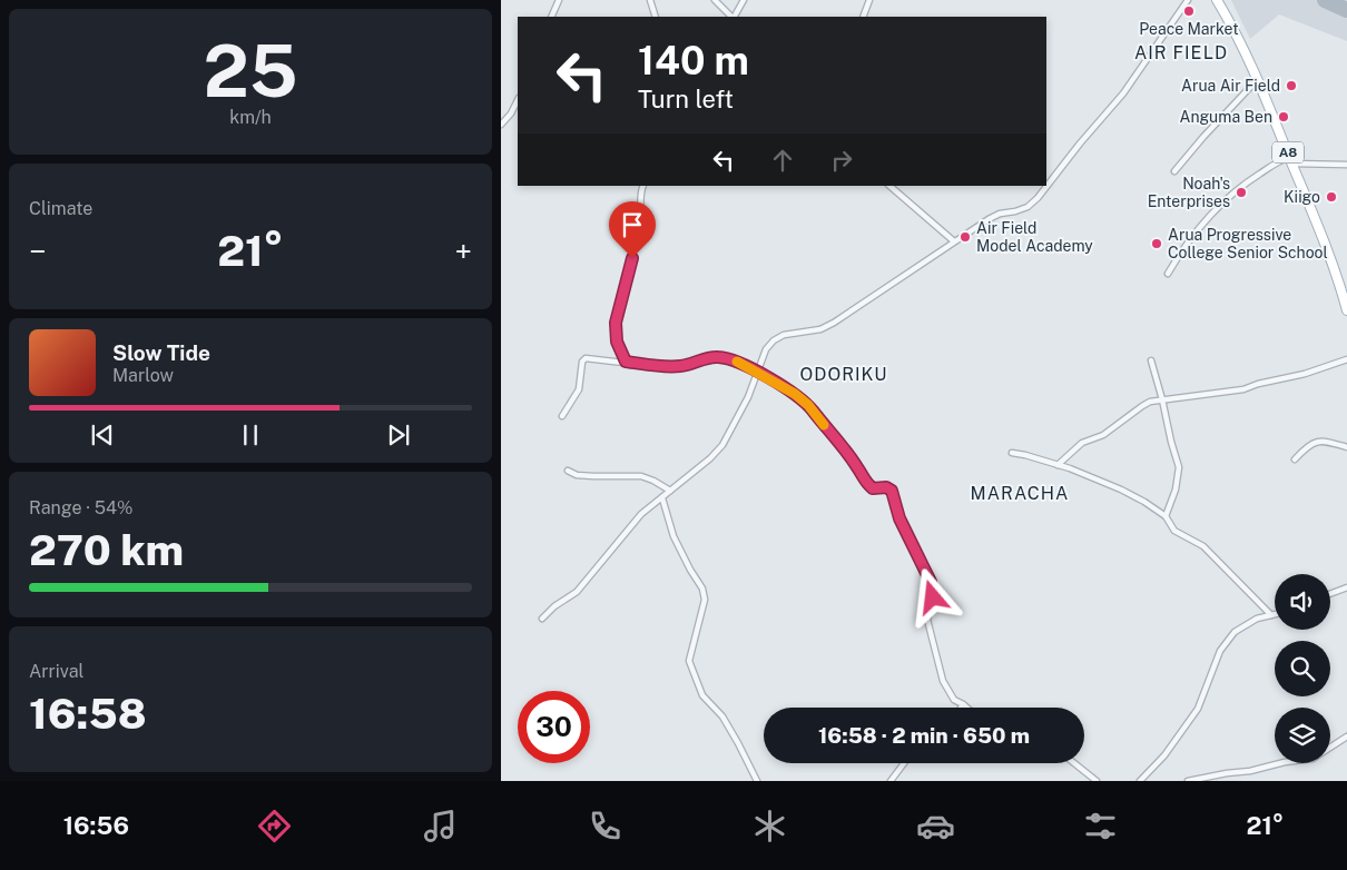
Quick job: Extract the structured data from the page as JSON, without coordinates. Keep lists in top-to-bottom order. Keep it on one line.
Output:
{"streets":{"main road":["A8"]},"districts":["AIR FIELD","ODORIKU","MARACHA"],"places":["Peace Market","Arua Air Field","Anguma Ben","Noah's Enterprises","Kiigo","Air Field Model Academy","Arua Progressive College Senior School"],"page":{"tile":[["25","km/h"],"Climate",["Range · 54%","270 km"],["Arrival","16:58"]],"turn":["140 m","Turn left"],"heat":["−","21°","+"],"song":["Slow Tide","Marlow"],"limit":"30","trip":"16:58 · 2 min · 650 m","tabs":["16:56","21°"]}}
